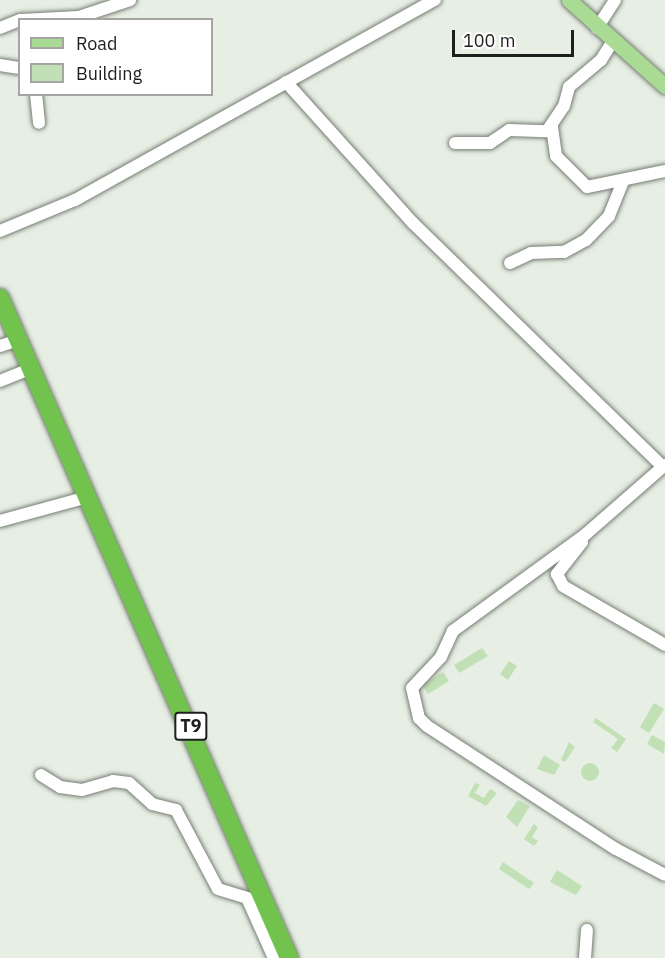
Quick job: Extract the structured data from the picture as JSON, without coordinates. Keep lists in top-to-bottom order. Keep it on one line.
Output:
{"streets":{"highway":["T9"]},"legend":["Road","Building"],"scale_bar":"100 m"}
